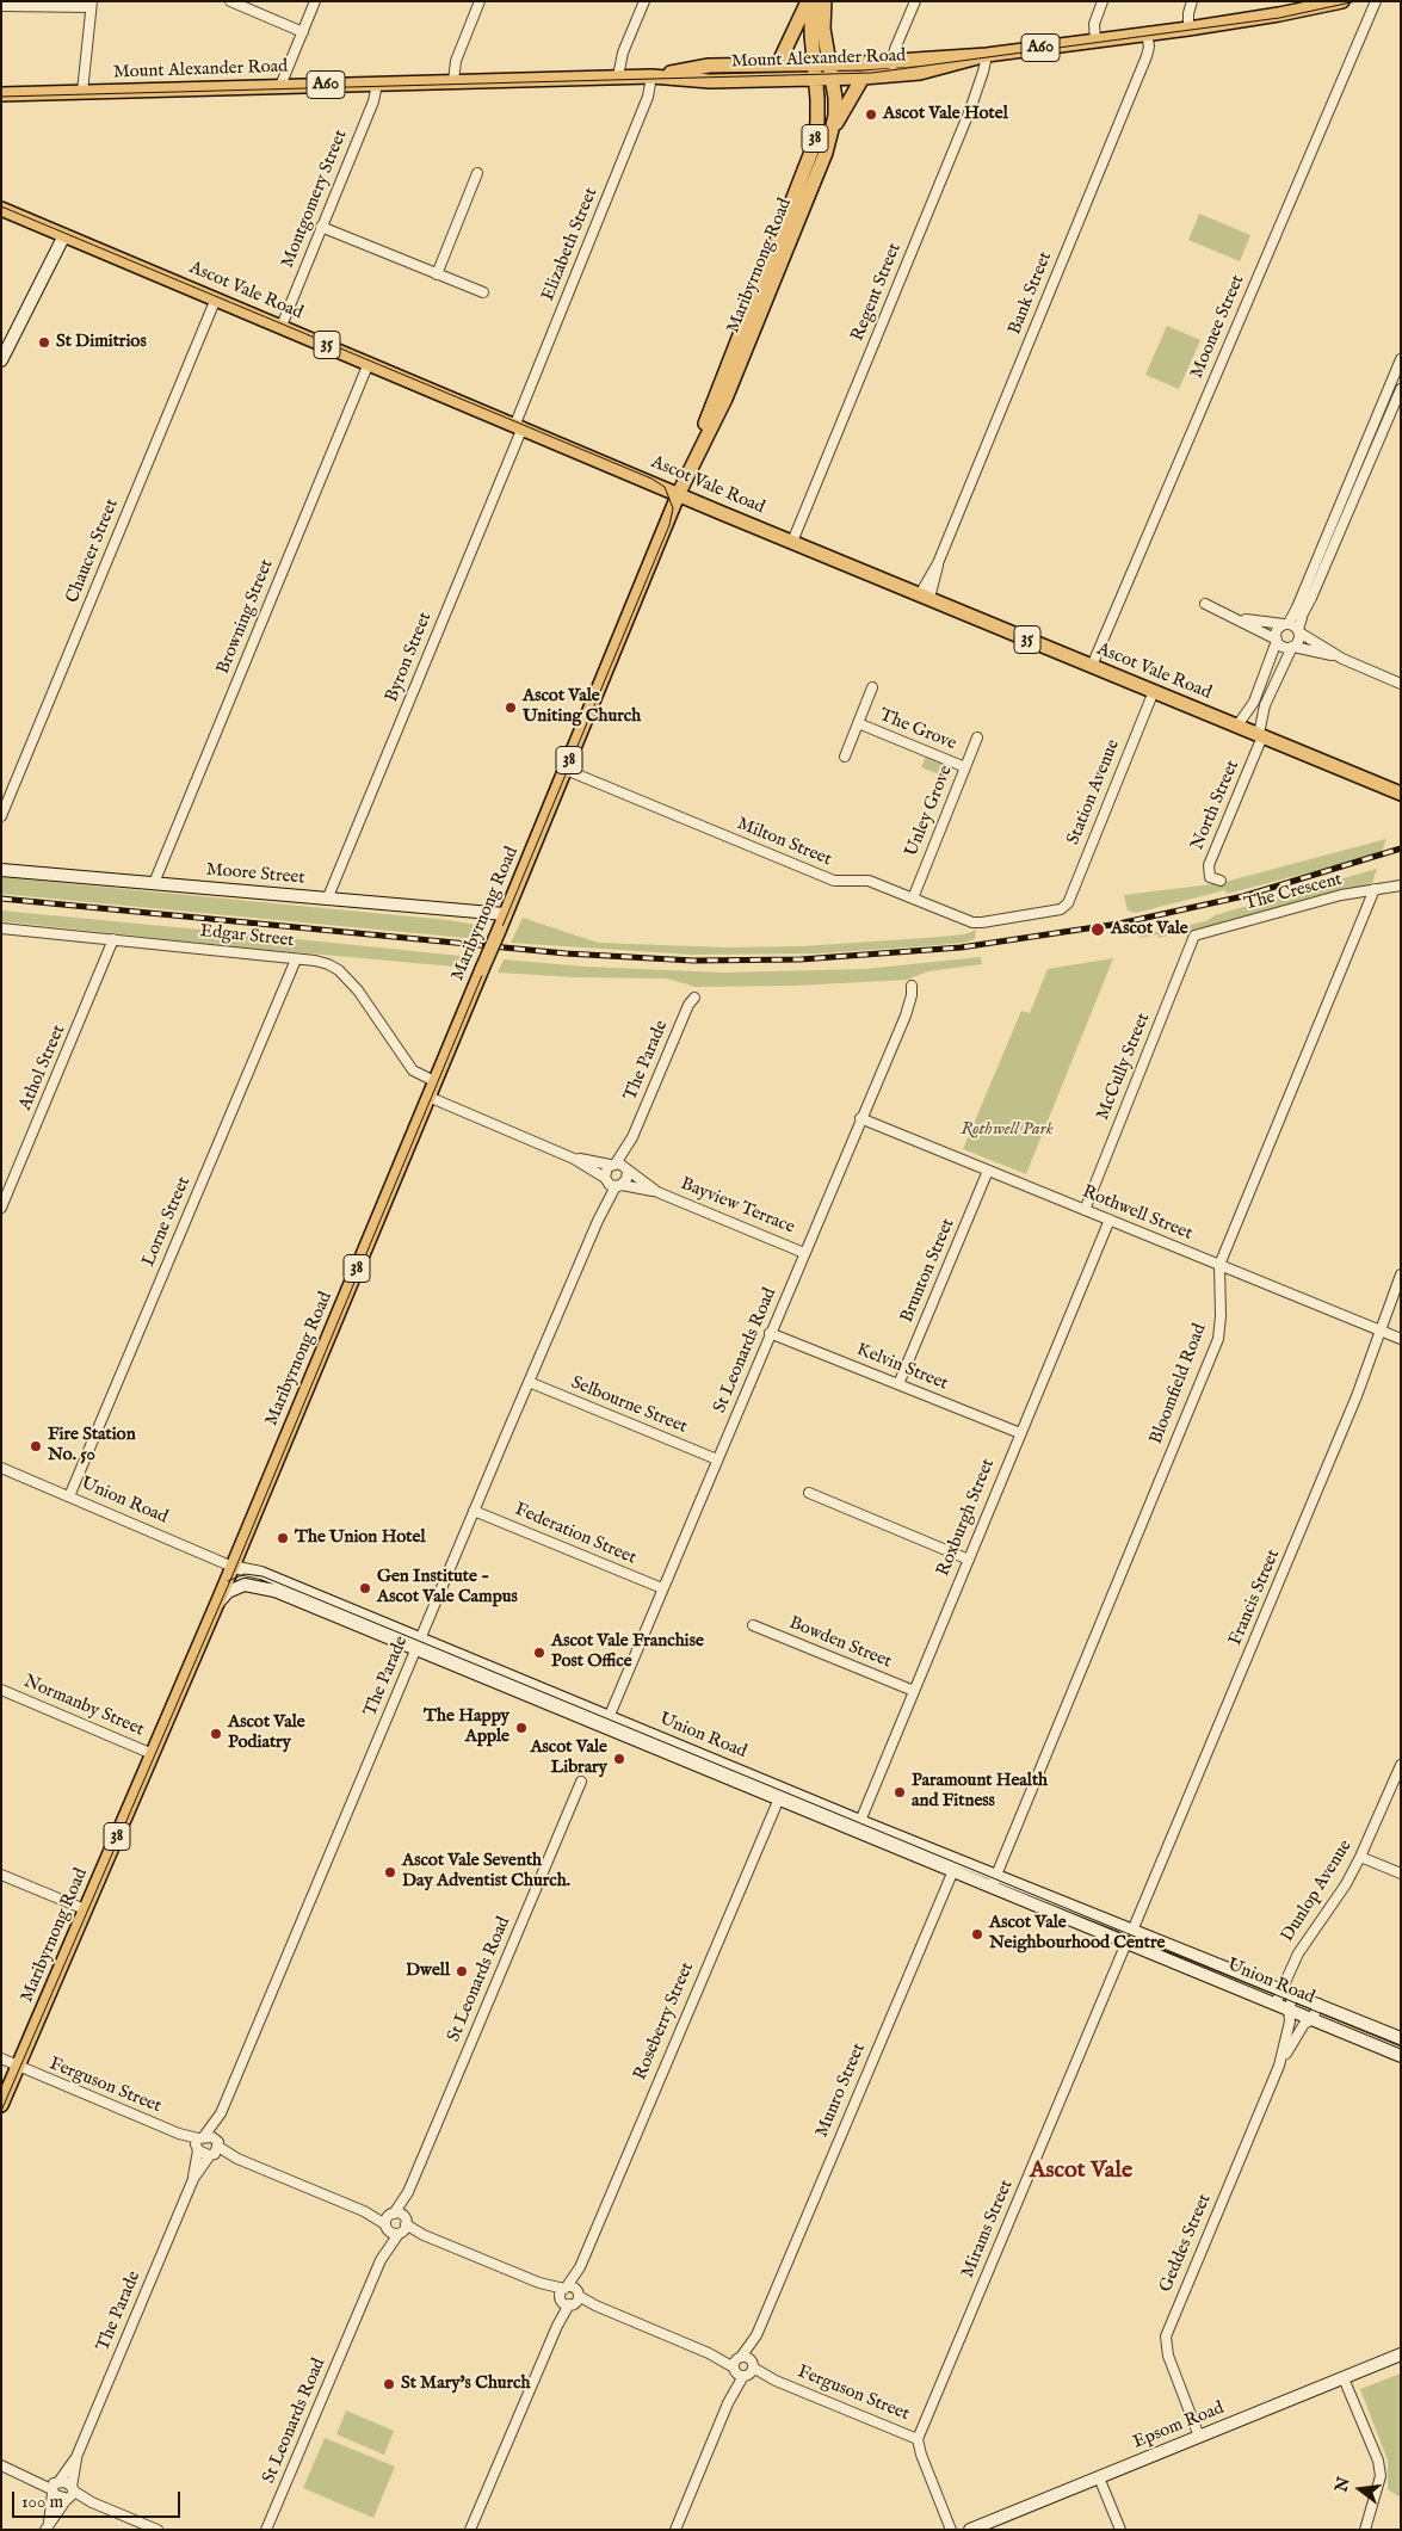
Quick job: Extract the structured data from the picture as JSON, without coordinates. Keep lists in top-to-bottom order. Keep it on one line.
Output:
{"streets":{"main road":["A60","Mount Alexander Road","38","Maribyrnong Road","Ascot Vale Road","35"],"street":["Montgomery Street","Elizabeth Street","Regent Street","Bank Street","Moonee Street","Chaucer Street","Browning Street","Byron Street","The Grove","Station Avenue","North Street","Unley Grove","Milton Street","Moore Street","The Crescent","Edgar Street","The Parade","McCully Street","Athol Street","Bayview Terrace","Rothwell Street","Lorne Street","Brunton Street","St Leonards Road","Kelvin Street","Bloomfield Road","Selbourne Street","Union Road","Roxburgh Street","Federation Street","Francis Street","Bowden Street","Normanby Street","Dunlop Avenue","Roseberry Street","Ferguson Street","Munro Street","Mirams Street","Geddes Street","Epsom Road"]},"crossings":[["Mount Alexander Road","38"],["Mount Alexander Road","Montgomery Street"],["Mount Alexander Road","Elizabeth Street"],["Mount Alexander Road","Maribyrnong Road"],["Mount Alexander Road","Regent Street"],["Mount Alexander Road","Bank Street"],["38","Maribyrnong Road"],["Montgomery Street","Ascot Vale Road"],["Elizabeth Street","Ascot Vale Road"],["Elizabeth Street","Byron Street"],["Maribyrnong Road","Ascot Vale Road"],["Maribyrnong Road","Milton Street"],["Maribyrnong Road","Moore Street"],["Maribyrnong Road","Edgar Street"],["Maribyrnong Road","Bayview Terrace"],["Maribyrnong Road","Union Road"],["Maribyrnong Road","Normanby Street"],["Maribyrnong Road","Ferguson Street"],["Ascot Vale Road","Regent Street"],["Ascot Vale Road","Bank Street"],["Ascot Vale Road","Moonee Street"],["Ascot Vale Road","Chaucer Street"],["Ascot Vale Road","Browning Street"],["Ascot Vale Road","Byron Street"],["Ascot Vale Road","Station Avenue"],["Ascot Vale Road","North Street"],["Browning Street","Moore Street"],["Byron Street","Moore Street"],["The Grove","Unley Grove"],["Station Avenue","Milton Street"],["Unley Grove","Milton Street"],["The Crescent","McCully Street"],["The Crescent","Bloomfield Road"],["Edgar Street","Athol Street"],["Edgar Street","Lorne Street"],["The Parade","Bayview Terrace"],["The Parade","Selbourne Street"],["The Parade","Union Road"],["The Parade","Federation Street"],["The Parade","Ferguson Street"],["McCully Street","Rothwell Street"],["Bayview Terrace","St Leonards Road"],["Rothwell Street","Brunton Street"],["Rothwell Street","St Leonards Road"],["Rothwell Street","Bloomfield Road"],["Rothwell Street","Roxburgh Street"],["Rothwell Street","Francis Street"],["Lorne Street","Union Road"],["Brunton Street","Kelvin Street"],["St Leonards Road","Kelvin Street"],["St Leonards Road","Selbourne Street"],["St Leonards Road","Union Road"],["St Leonards Road","Federation Street"],["St Leonards Road","Ferguson Street"],["Kelvin Street","Roxburgh Street"],["Bloomfield Road","Union Road"],["Union Road","Roxburgh Street"],["Union Road","Francis Street"],["Union Road","Dunlop Avenue"],["Union Road","Roseberry Street"],["Union Road","Munro Street"],["Union Road","Mirams Street"],["Union Road","Geddes Street"],["Roxburgh Street","Bowden Street"],["Francis Street","Mirams Street"],["Roseberry Street","Ferguson Street"],["Ferguson Street","Munro Street"],["Ferguson Street","Mirams Street"],["Geddes Street","Epsom Road"]],"districts":["Ascot Vale"],"parks":["Rothwell Park"],"places":["Ascot Vale Hotel","St Dimitrios","Ascot Vale Uniting Church","Ascot Vale","Fire Station No. 50","The Union Hotel","Gen Institute - Ascot Vale Campus","Ascot Vale Franchise Post Office","The Happy Apple","Ascot Vale Podiatry","Ascot Vale Library","Paramount Health and Fitness","Ascot Vale Seventh Day Adventist Church.","Ascot Vale Neighbourhood Centre","Dwell","St Mary's Church"],"scale_bar":"100 m","north":"left"}
